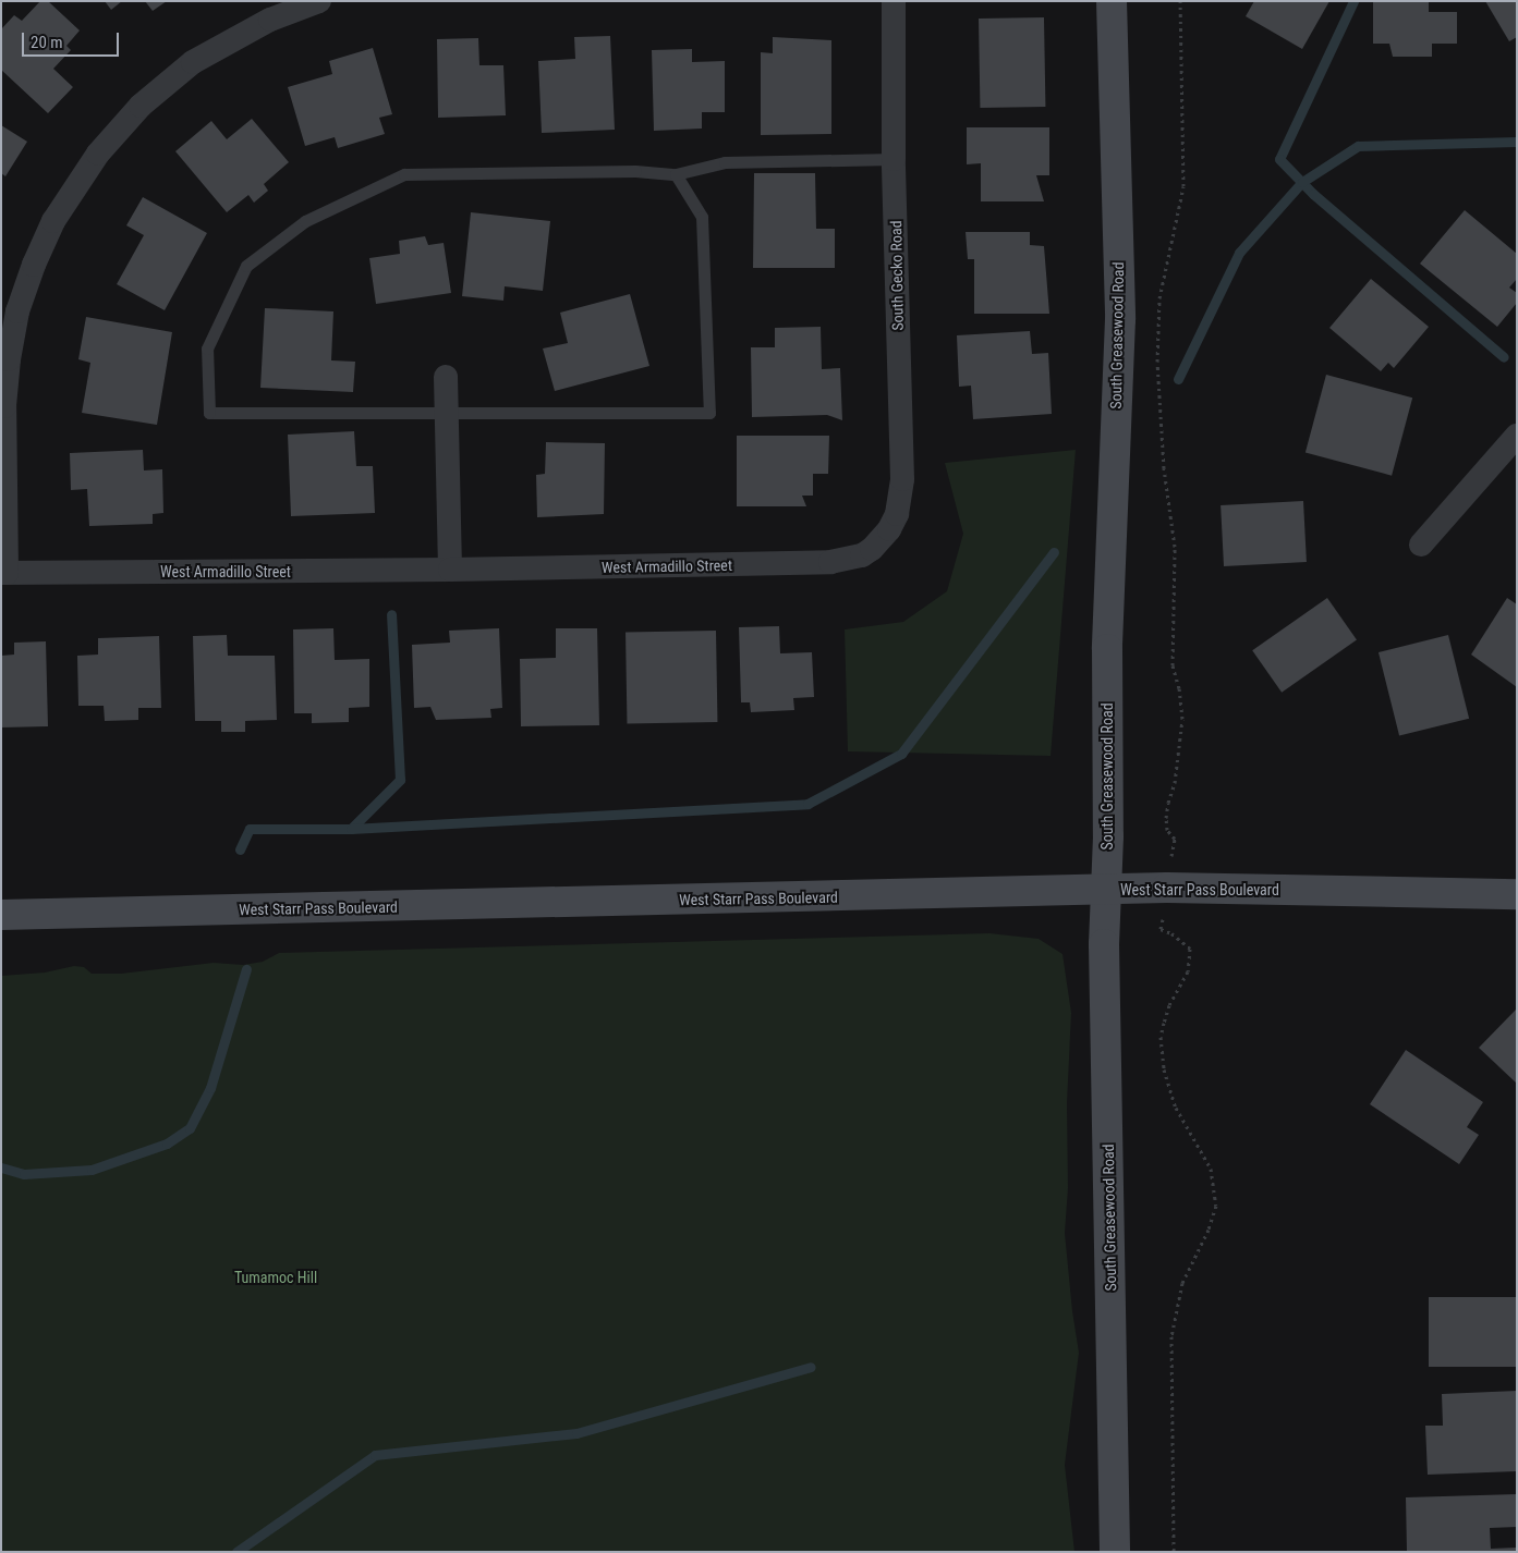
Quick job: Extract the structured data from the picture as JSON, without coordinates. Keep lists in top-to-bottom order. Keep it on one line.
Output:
{"streets":{"main road":["South Greasewood Road","West Starr Pass Boulevard"],"street":["South Gecko Road","West Armadillo Street"]},"crossings":[["South Gecko Road","West Armadillo Street"],["South Greasewood Road","West Starr Pass Boulevard"]],"parks":["Tumamoc Hill"],"scale_bar":"20 m"}
